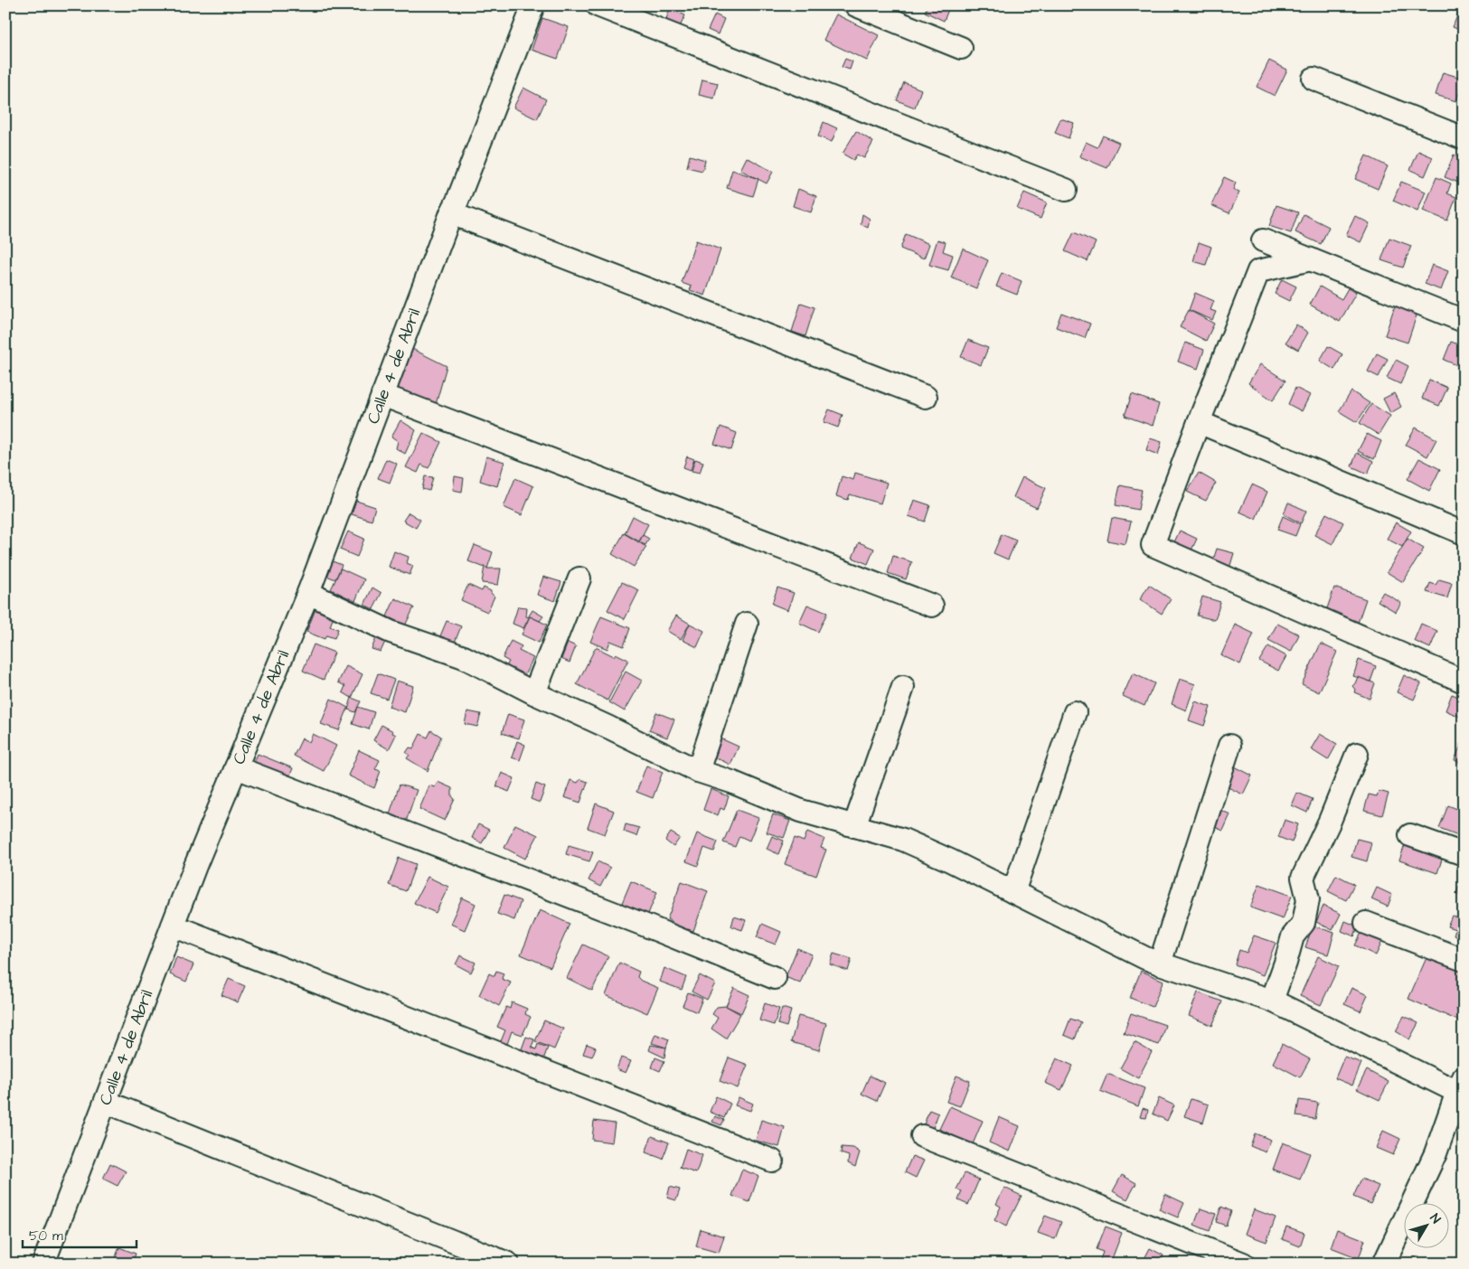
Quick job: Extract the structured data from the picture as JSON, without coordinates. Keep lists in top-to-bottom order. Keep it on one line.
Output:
{"streets":{"street":["Calle 4 de Abril"]},"scale_bar":"50 m","north":"top right"}
